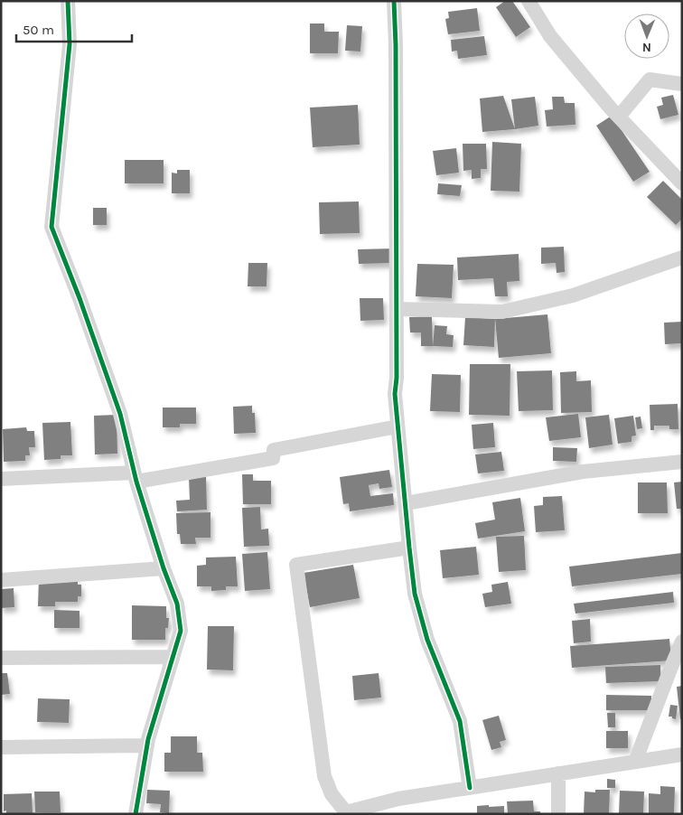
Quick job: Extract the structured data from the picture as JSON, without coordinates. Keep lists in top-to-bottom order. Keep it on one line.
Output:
{"scale_bar":"50 m","north":"bottom"}
